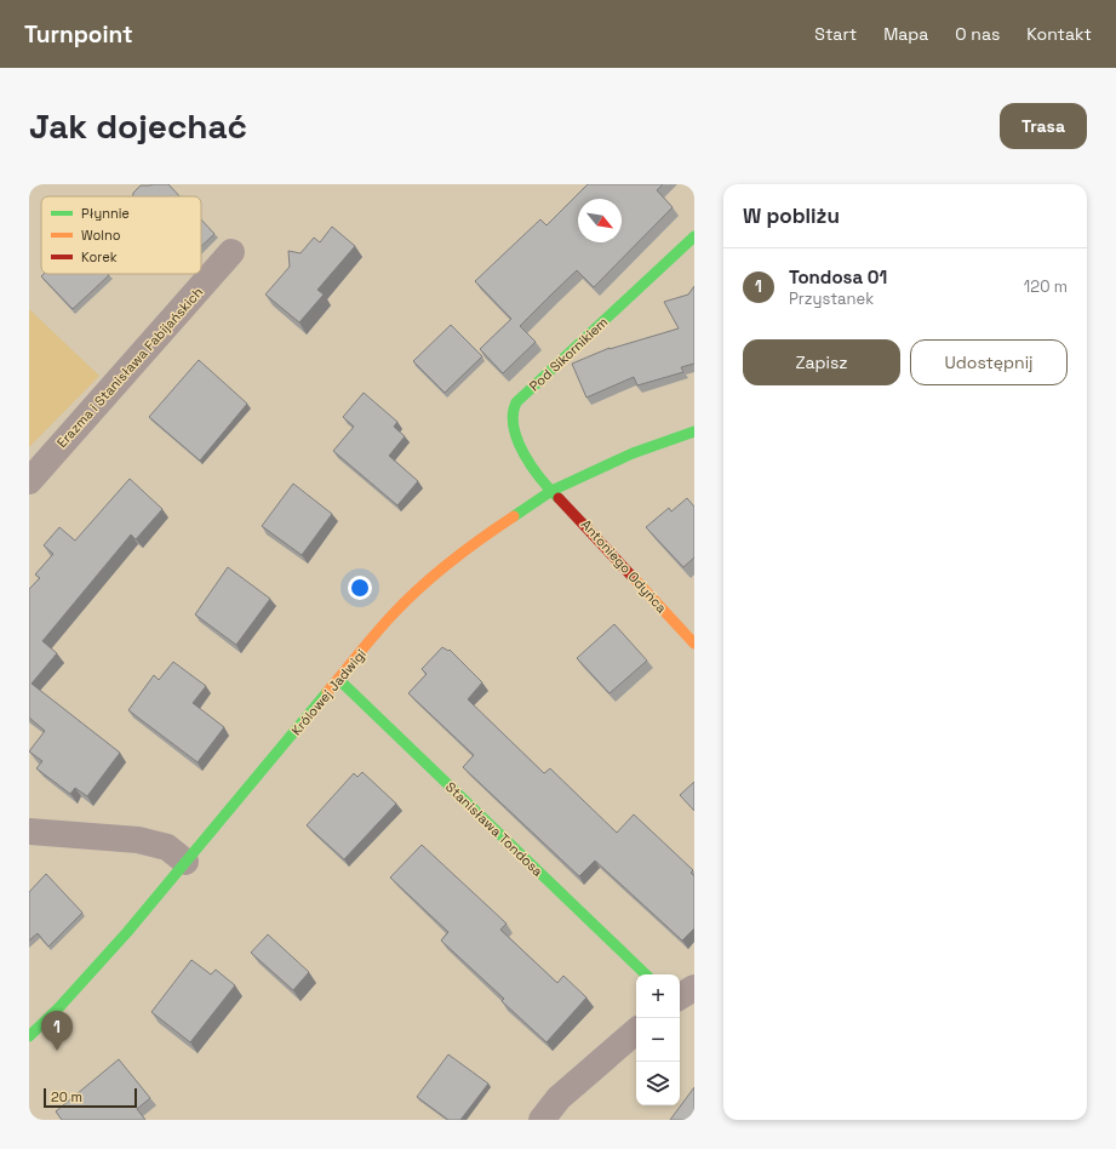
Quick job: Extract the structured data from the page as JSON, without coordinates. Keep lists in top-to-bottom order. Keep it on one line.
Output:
{"streets":{"street":["Pod Sikornikiem","Erazma i Stanisława Fabijańskich","Antoniego Odyńca","Królowej Jadwigi","Stanisława Tondosa"]},"crossings":[["Pod Sikornikiem","Antoniego Odyńca"],["Pod Sikornikiem","Królowej Jadwigi"],["Antoniego Odyńca","Królowej Jadwigi"],["Królowej Jadwigi","Stanisława Tondosa"]],"legend":["Płynnie","Wolno","Korek"],"scale_bar":"20 m","north":"bottom right","page":{"header":"Turnpoint","nav":["Start","Mapa","O nas","Kontakt"],"buttons":["Trasa",["Zapisz","Udostępnij"]],"title":"Jak dojechać","heading":"W pobliżu","list":[{"mark":"1","name":"Tondosa 01","note":"Przystanek","value":"120 m"}],"map_buttons":["+","−"],"pins":"1","scale":"20 m"}}
